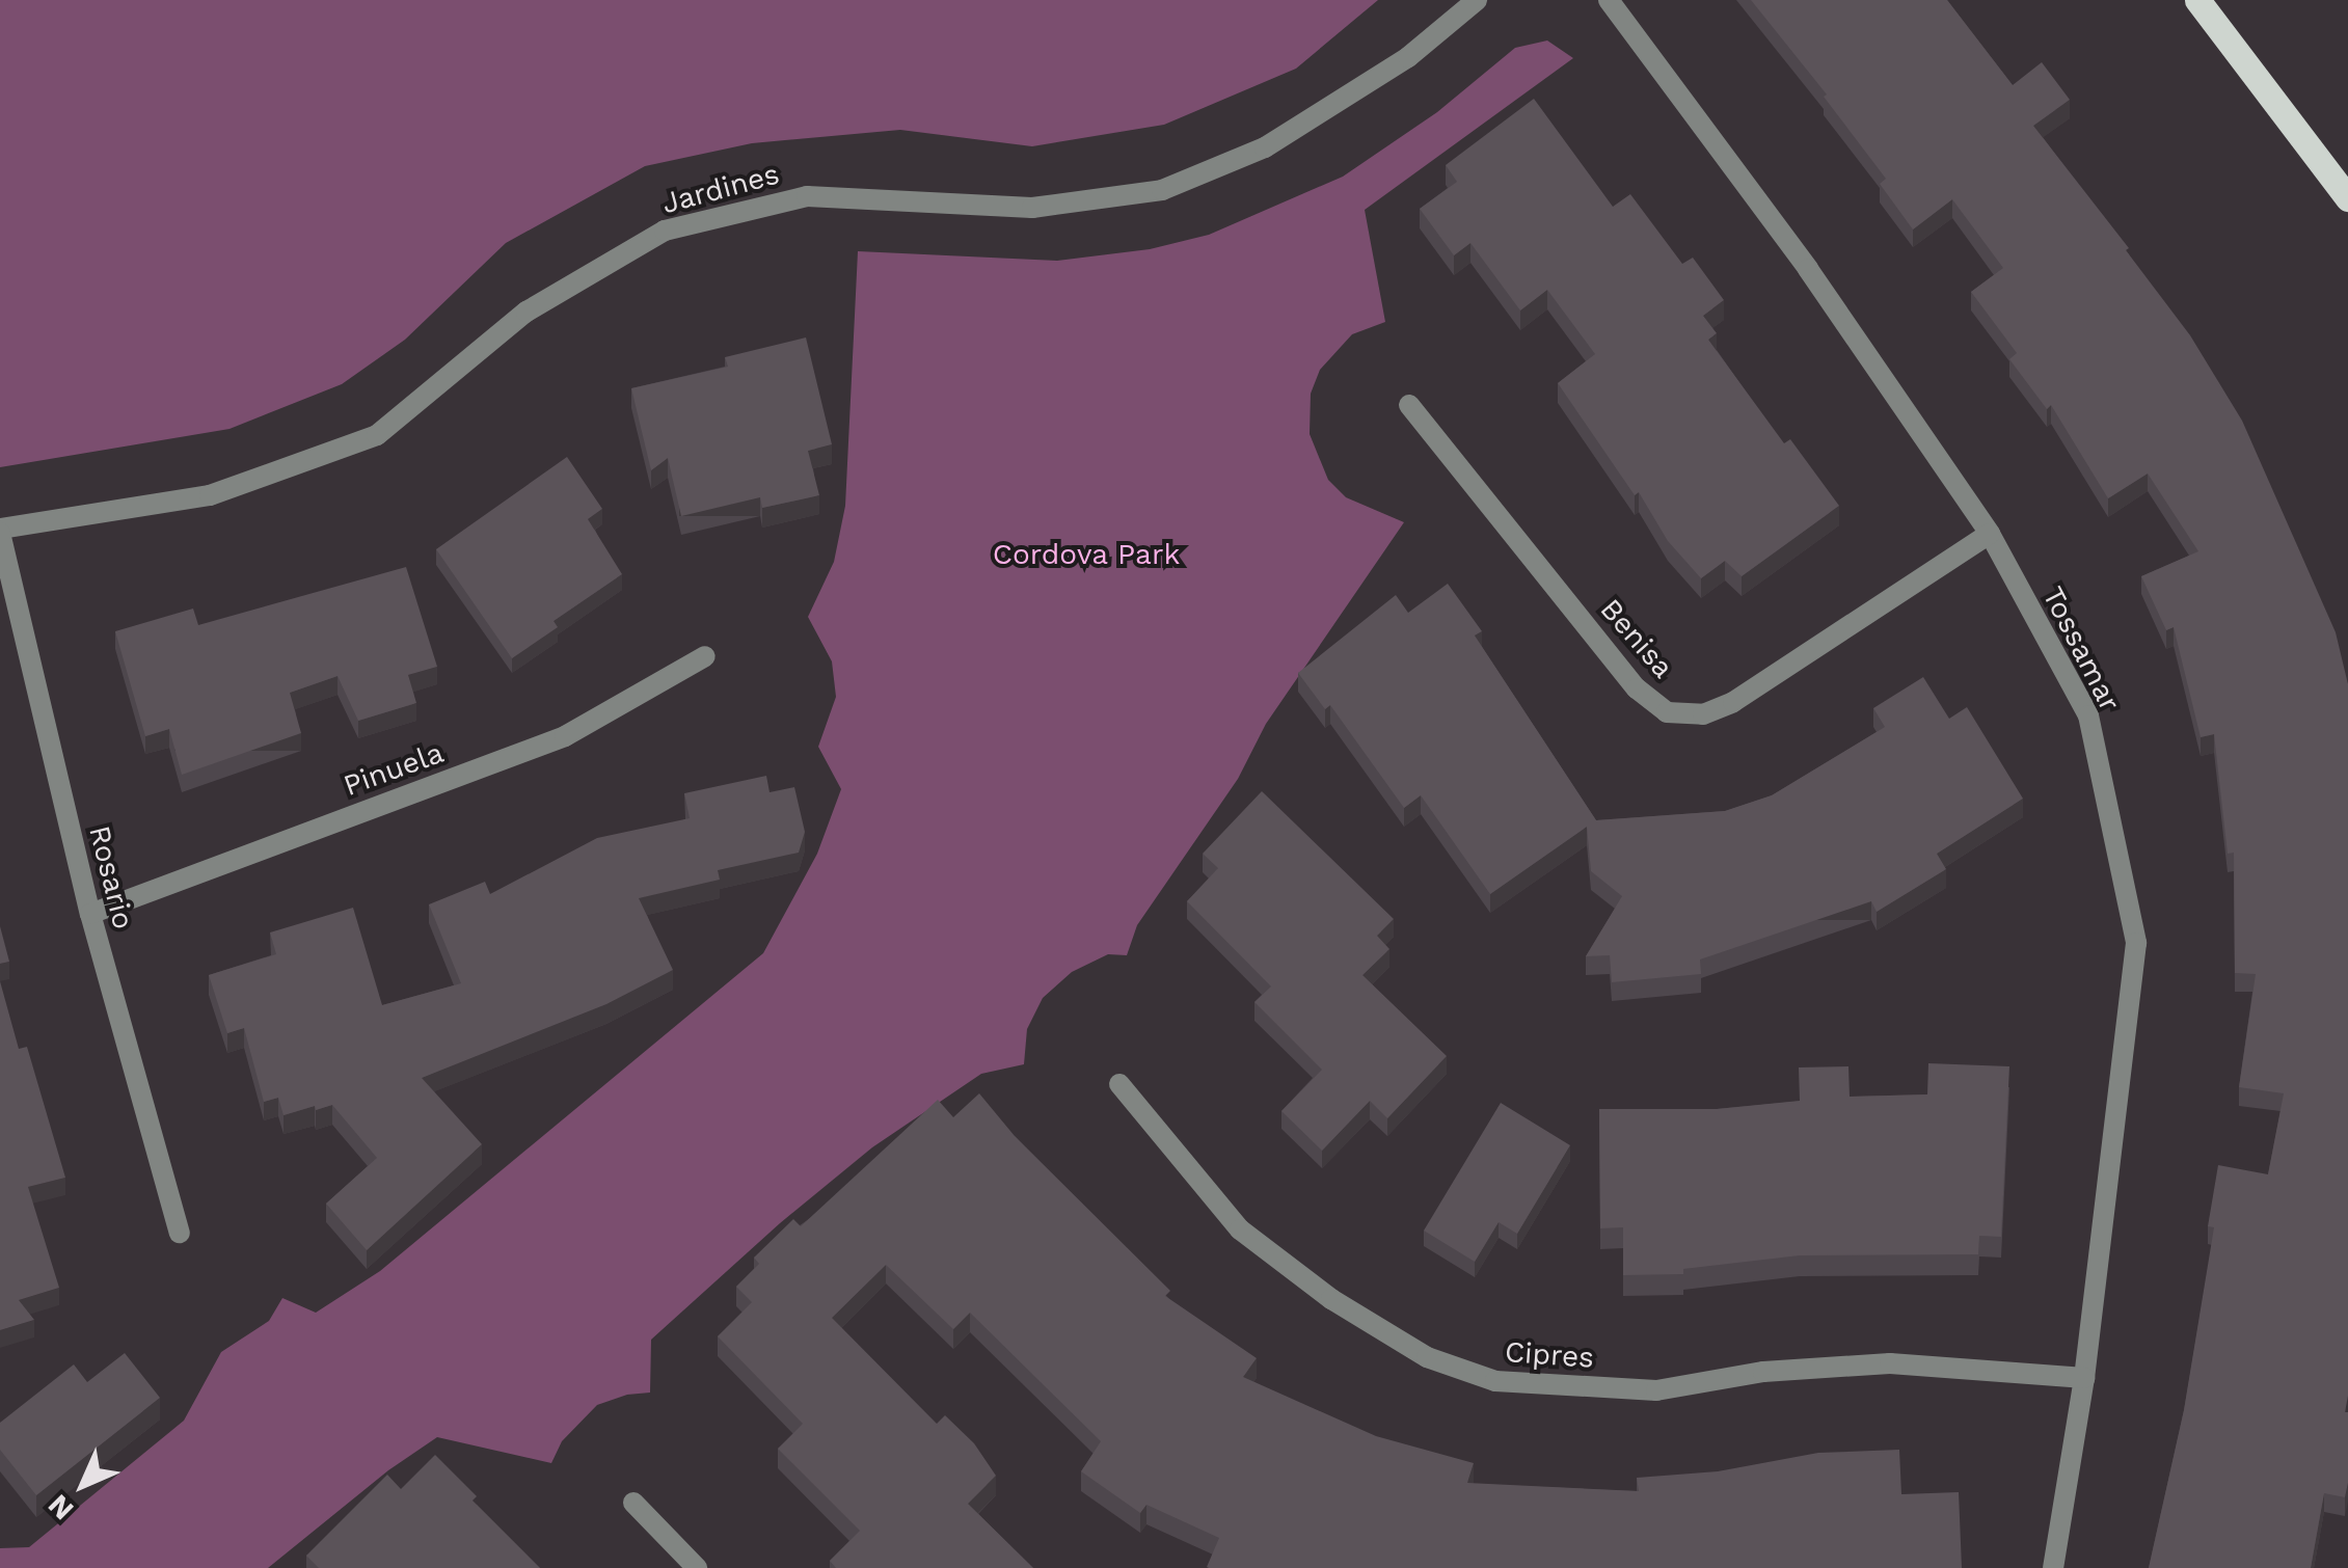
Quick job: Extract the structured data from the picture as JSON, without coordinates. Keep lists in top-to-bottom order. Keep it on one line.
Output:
{"streets":{"street":["Jardines","Benisa","Tossamar","Pinuela","Rosario","Cipres"]},"crossings":[["Jardines","Rosario"],["Benisa","Tossamar"],["Tossamar","Cipres"],["Pinuela","Rosario"]],"parks":["Cordova Park"],"north":"bottom left"}
